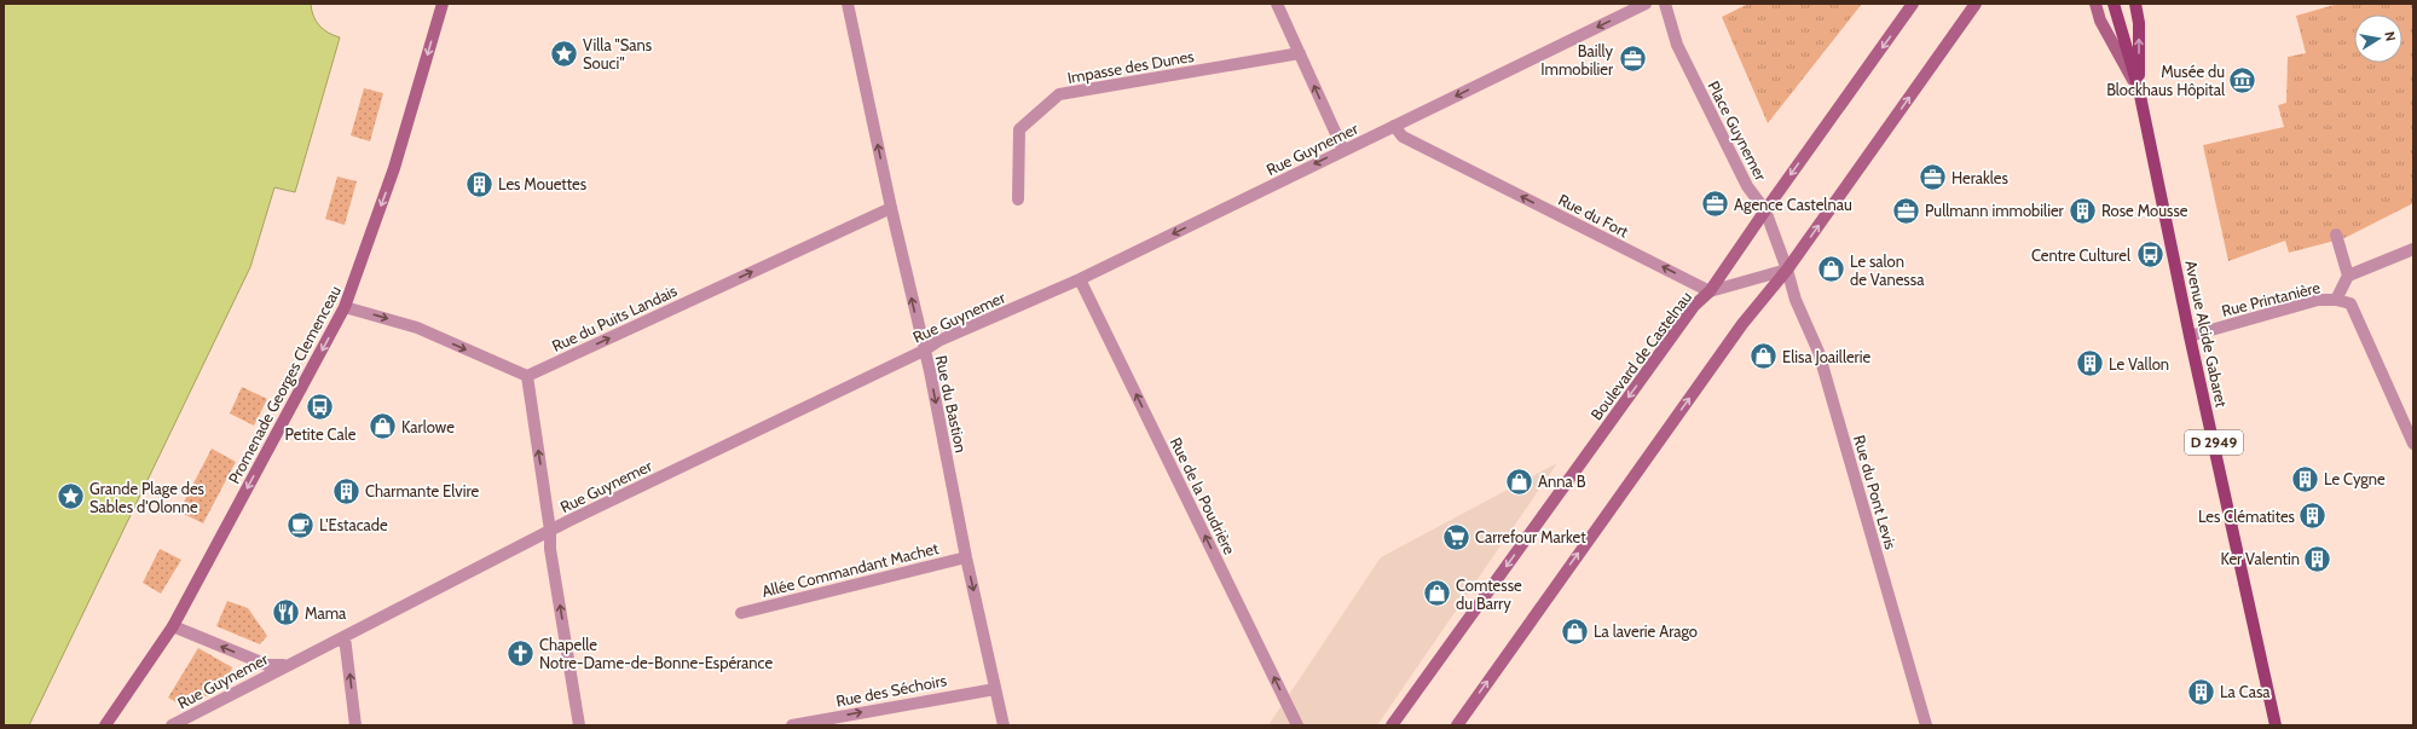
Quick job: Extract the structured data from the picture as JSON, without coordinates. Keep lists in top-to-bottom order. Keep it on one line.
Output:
{"streets":{"main road":["Avenue Alcide Gabaret","D 2949"],"street":["Impasse des Dunes","Place Guynemer","Rue Guynemer","Rue du Fort","Rue Printanière","Rue du Puits Landais","Boulevard de Castelnau","Promenade Georges Clemenceau","Rue du Bastion","Rue du Pont Levis","Rue de la Poudrière","Allée Commandant Machet","Rue des Séchoirs"]},"crossings":[["Place Guynemer","Boulevard de Castelnau"],["Place Guynemer","Rue du Pont Levis"],["Rue Guynemer","Rue du Fort"],["Rue Guynemer","Promenade Georges Clemenceau"],["Rue Guynemer","Rue du Bastion"],["Rue Guynemer","Rue de la Poudrière"],["Rue du Fort","Boulevard de Castelnau"],["Rue Printanière","Avenue Alcide Gabaret"],["Rue du Puits Landais","Rue du Bastion"],["Rue du Bastion","Allée Commandant Machet"],["Rue du Bastion","Rue des Séchoirs"]],"one_way":["Rue Guynemer","Rue du Fort","Rue du Puits Landais","Promenade Georges Clemenceau","Rue de la Poudrière","Rue des Séchoirs"],"places":{"place":["Villa \"Sans Souci\"","Grande Plage des Sables d'Olonne"],"office":["Bailly Immobilier","Herakles","Agence Castelnau","Pullmann immobilier"],"museum":["Musée du Blockhaus Hôpital"],"building":["Les Mouettes","Rose Mousse","Le Vallon","Le Cygne","Charmante Elvire","Les Clématites","Ker Valentin","La Casa"],"bus stop":["Centre Culturel","Petite Cale"],"shop":["Le salon de Vanessa","Elisa Joaillerie","Karlowe","Anna B","Comtesse du Barry","La laverie Arago"],"cafe":["L'Estacade"],"supermarket":["Carrefour Market"],"restaurant":["Mama"],"church":["Chapelle Notre-Dame-de-Bonne-Espérance"]},"north":"right"}
